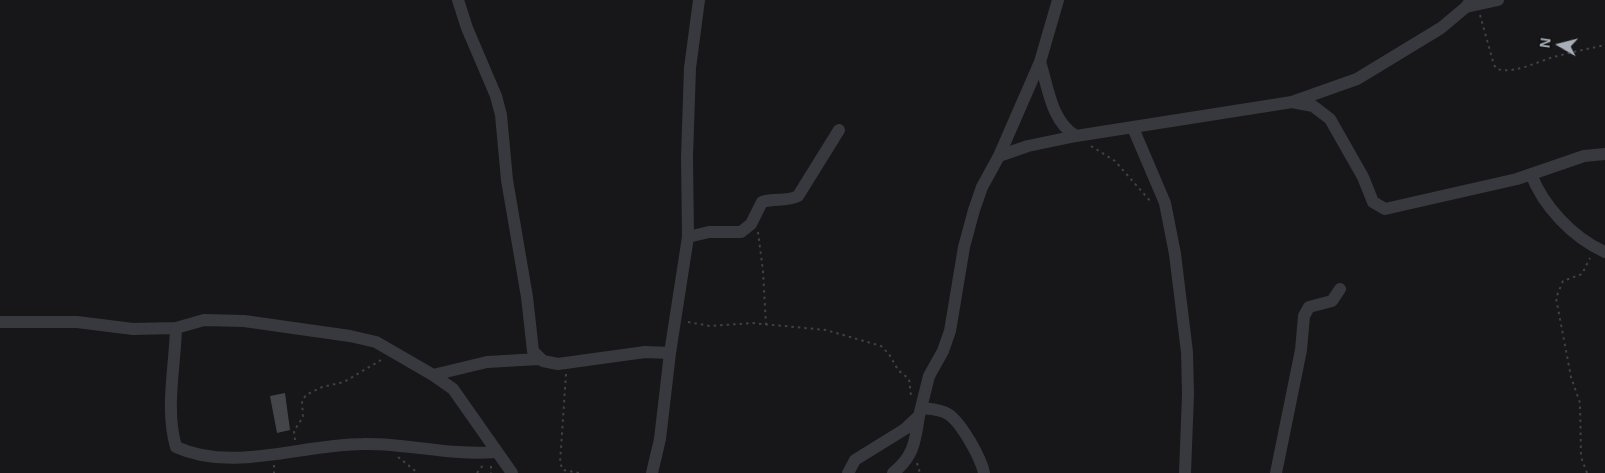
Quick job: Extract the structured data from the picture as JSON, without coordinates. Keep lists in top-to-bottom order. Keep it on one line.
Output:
{"north":"left"}
